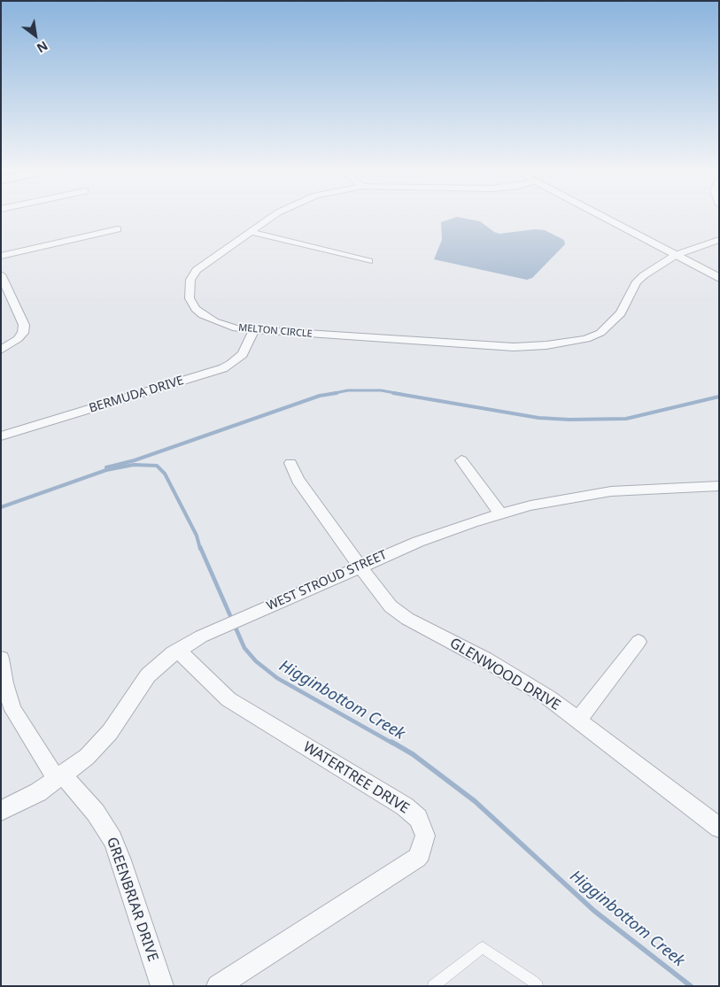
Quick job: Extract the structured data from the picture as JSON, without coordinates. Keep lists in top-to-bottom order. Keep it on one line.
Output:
{"streets":{"street":["MELTON CIRCLE","BERMUDA DRIVE","WEST STROUD STREET","GLENWOOD DRIVE","WATERTREE DRIVE","GREENBRIAR DRIVE"]},"crossings":[["MELTON CIRCLE","BERMUDA DRIVE"],["WEST STROUD STREET","GLENWOOD DRIVE"],["WEST STROUD STREET","WATERTREE DRIVE"],["WEST STROUD STREET","GREENBRIAR DRIVE"]],"water":["Higginbottom Creek"],"north":"bottom right"}
